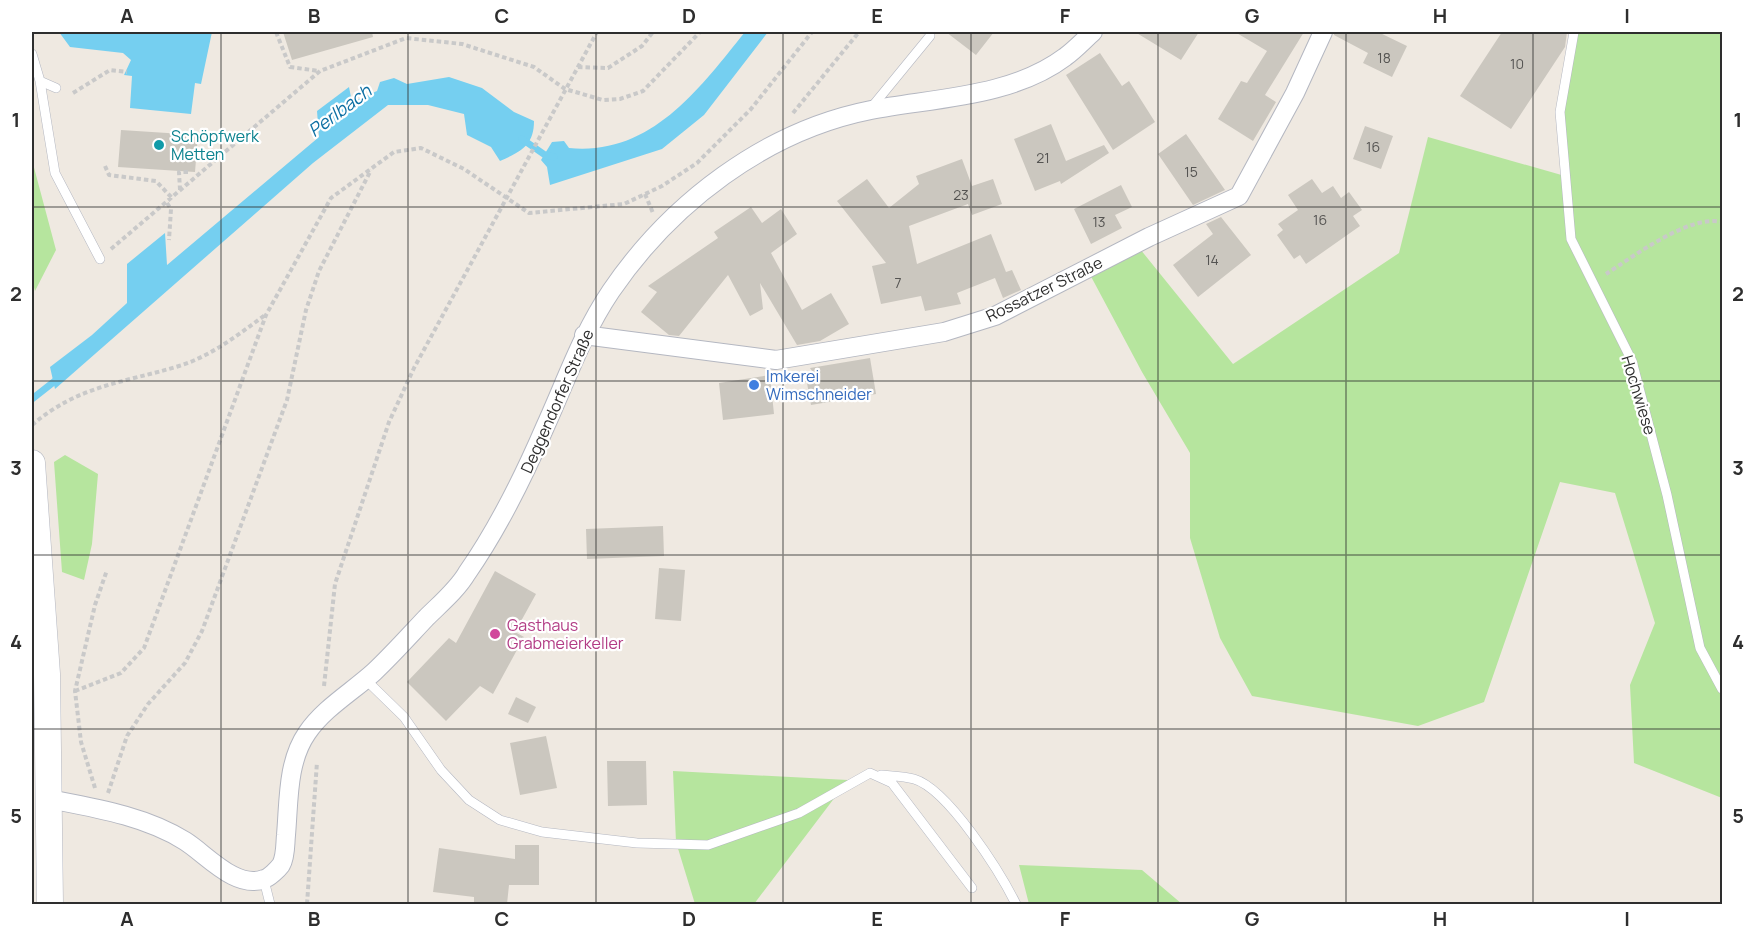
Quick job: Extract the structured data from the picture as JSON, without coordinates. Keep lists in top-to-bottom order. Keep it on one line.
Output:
{"streets":{"street":["Rossatzer Straße","Deggendorfer Straße"],"lane":["Hochwiese"]},"crossings":[["Rossatzer Straße","Deggendorfer Straße"]],"water":["Perlbach"],"places":["Schöpfwerk Metten","Imkerei Wimschneider","Gasthaus Grabmeierkeller"],"house_numbers":["18","10","16","21","15","23","16","13","14","7"],"grid":{"columns":["A","B","C","D","E","F","G","H","I"],"rows":["1","2","3","4","5"]}}
